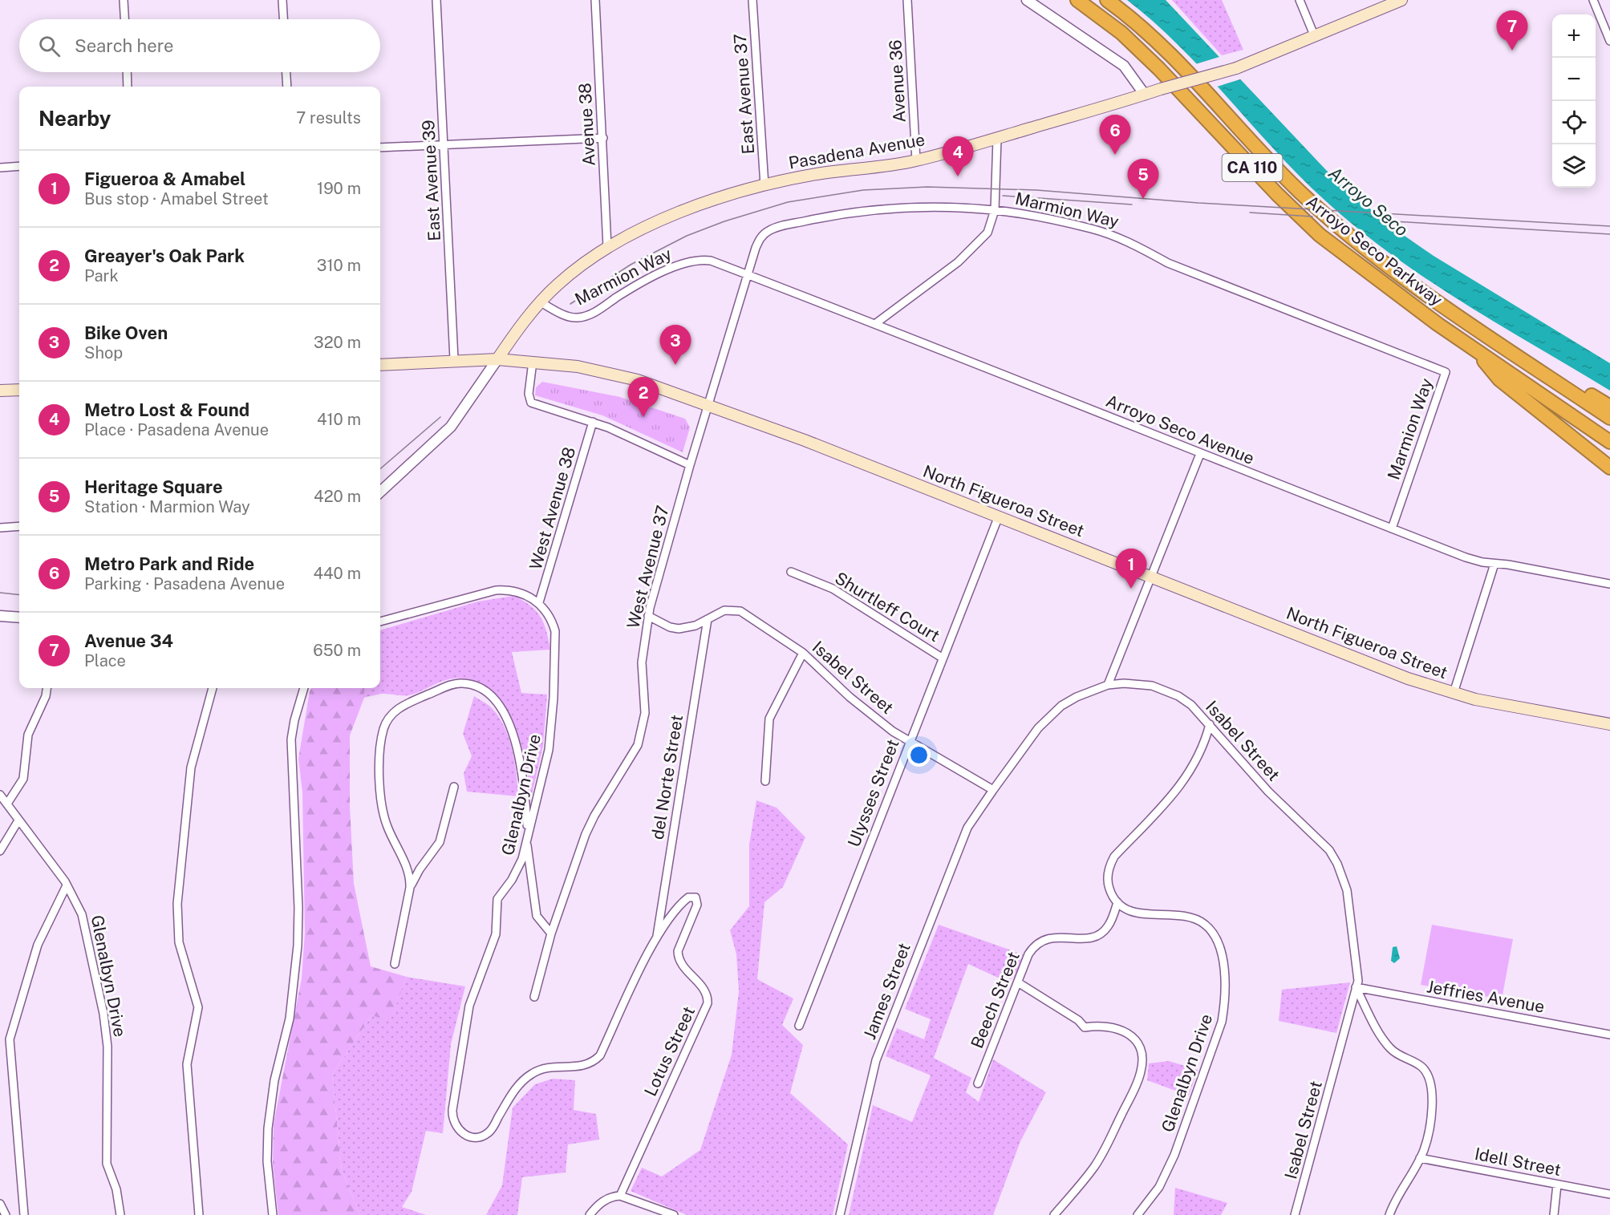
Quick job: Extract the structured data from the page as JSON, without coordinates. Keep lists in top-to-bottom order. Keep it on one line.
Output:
{"streets":{"highway":["CA 110","Arroyo Seco Parkway"],"main road":["Pasadena Avenue","North Figueroa Street"],"street":["Avenue 36","East Avenue 37","Avenue 38","East Avenue 39","Marmion Way","Arroyo Seco Avenue","West Avenue 38","West Avenue 37","Shurtleff Court","Isabel Street","del Norte Street","Ulysses Street","Glenalbyn Drive","James Street","Jeffries Avenue","Beech Street","Lotus Street","Idell Street"]},"crossings":[["Avenue 36","Pasadena Avenue"],["East Avenue 37","Pasadena Avenue"],["Avenue 38","Pasadena Avenue"],["Pasadena Avenue","Marmion Way"],["Pasadena Avenue","North Figueroa Street"],["East Avenue 39","North Figueroa Street"],["Marmion Way","Arroyo Seco Avenue"],["Marmion Way","West Avenue 37"],["Arroyo Seco Avenue","West Avenue 37"],["North Figueroa Street","West Avenue 37"],["North Figueroa Street","Ulysses Street"],["West Avenue 38","Glenalbyn Drive"],["West Avenue 37","Isabel Street"],["Shurtleff Court","Ulysses Street"],["Isabel Street","del Norte Street"],["Isabel Street","Ulysses Street"],["Isabel Street","James Street"],["Isabel Street","Jeffries Avenue"],["del Norte Street","Glenalbyn Drive"],["Glenalbyn Drive","Beech Street"],["Glenalbyn Drive","Lotus Street"]],"water":["Arroyo Seco"],"page":{"pins":["7","6","4","5","3","2","1"],"map_buttons":["+","−"],"search":"Search here","heading":["Nearby","7 results"],"list":[{"mark":"1","name":"Figueroa & Amabel","note":"Bus stop · Amabel Street","value":"190 m"},{"mark":"2","name":"Greayer's Oak Park","note":"Park","value":"310 m"},{"mark":"3","name":"Bike Oven","note":"Shop","value":"320 m"},{"mark":"4","name":"Metro Lost & Found","note":"Place · Pasadena Avenue","value":"410 m"},{"mark":"5","name":"Heritage Square","note":"Station · Marmion Way","value":"420 m"},{"mark":"6","name":"Metro Park and Ride","note":"Parking · Pasadena Avenue","value":"440 m"},{"mark":"7","name":"Avenue 34","note":"Place","value":"650 m"}]}}
